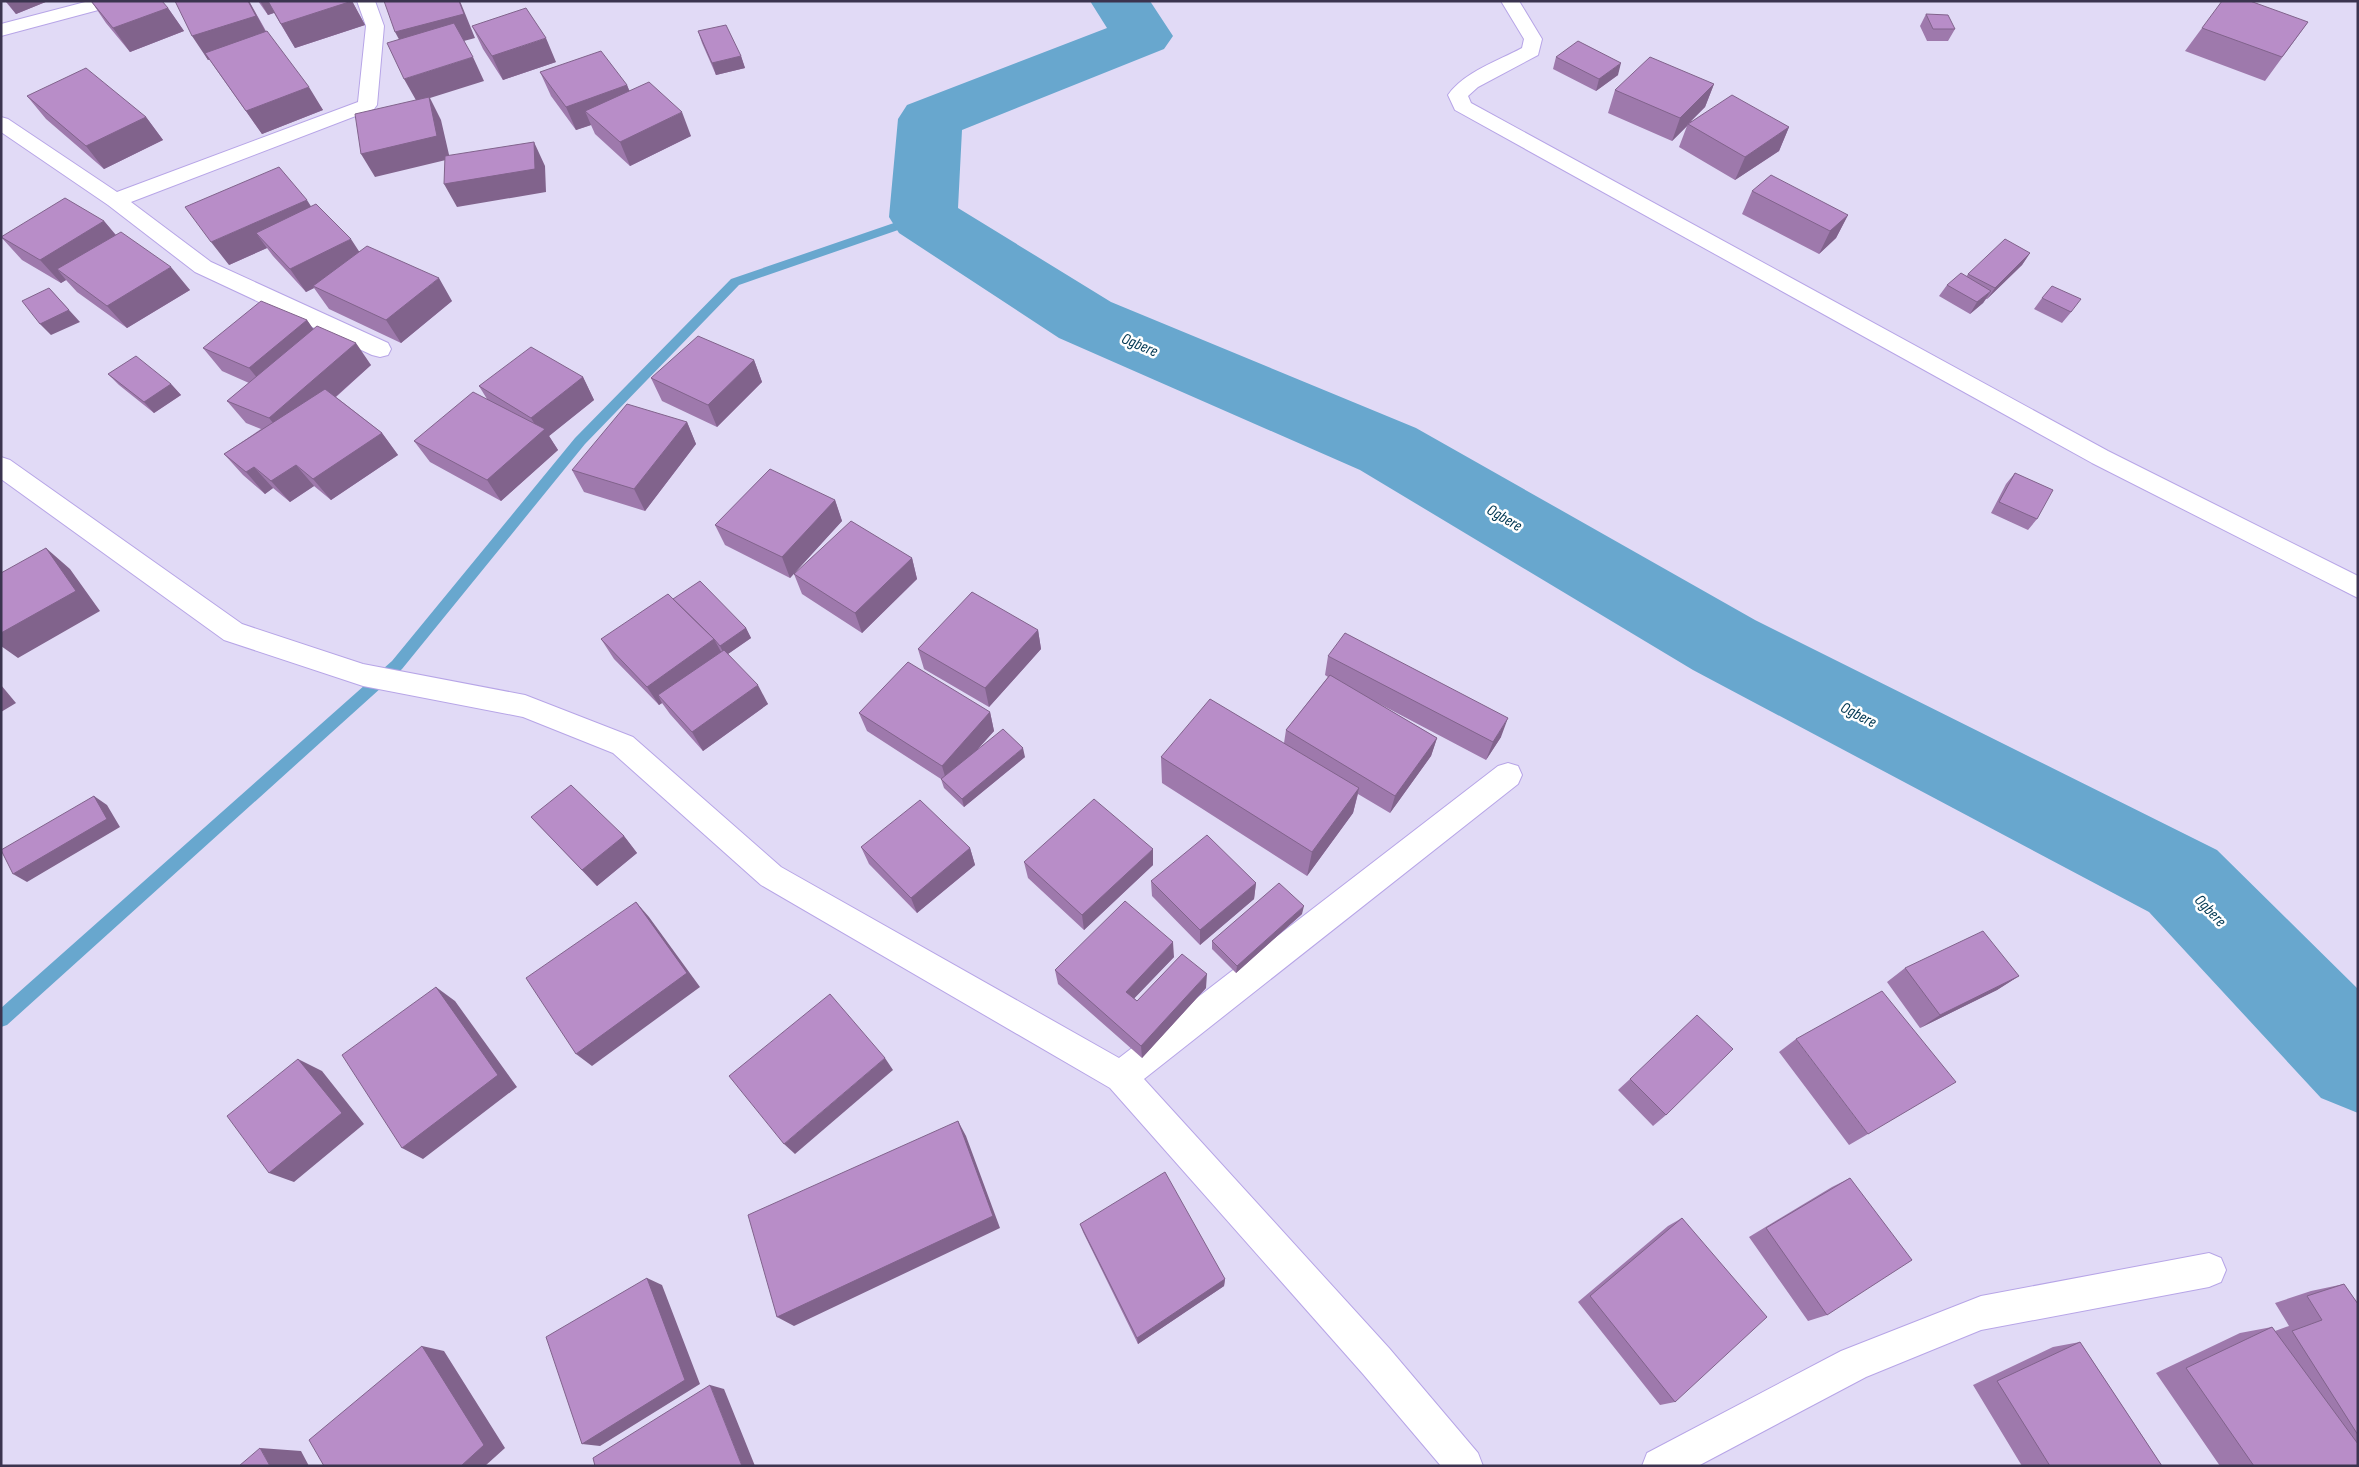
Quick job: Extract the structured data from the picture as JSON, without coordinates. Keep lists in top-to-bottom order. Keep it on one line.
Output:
{"water":["Ogbere"]}
